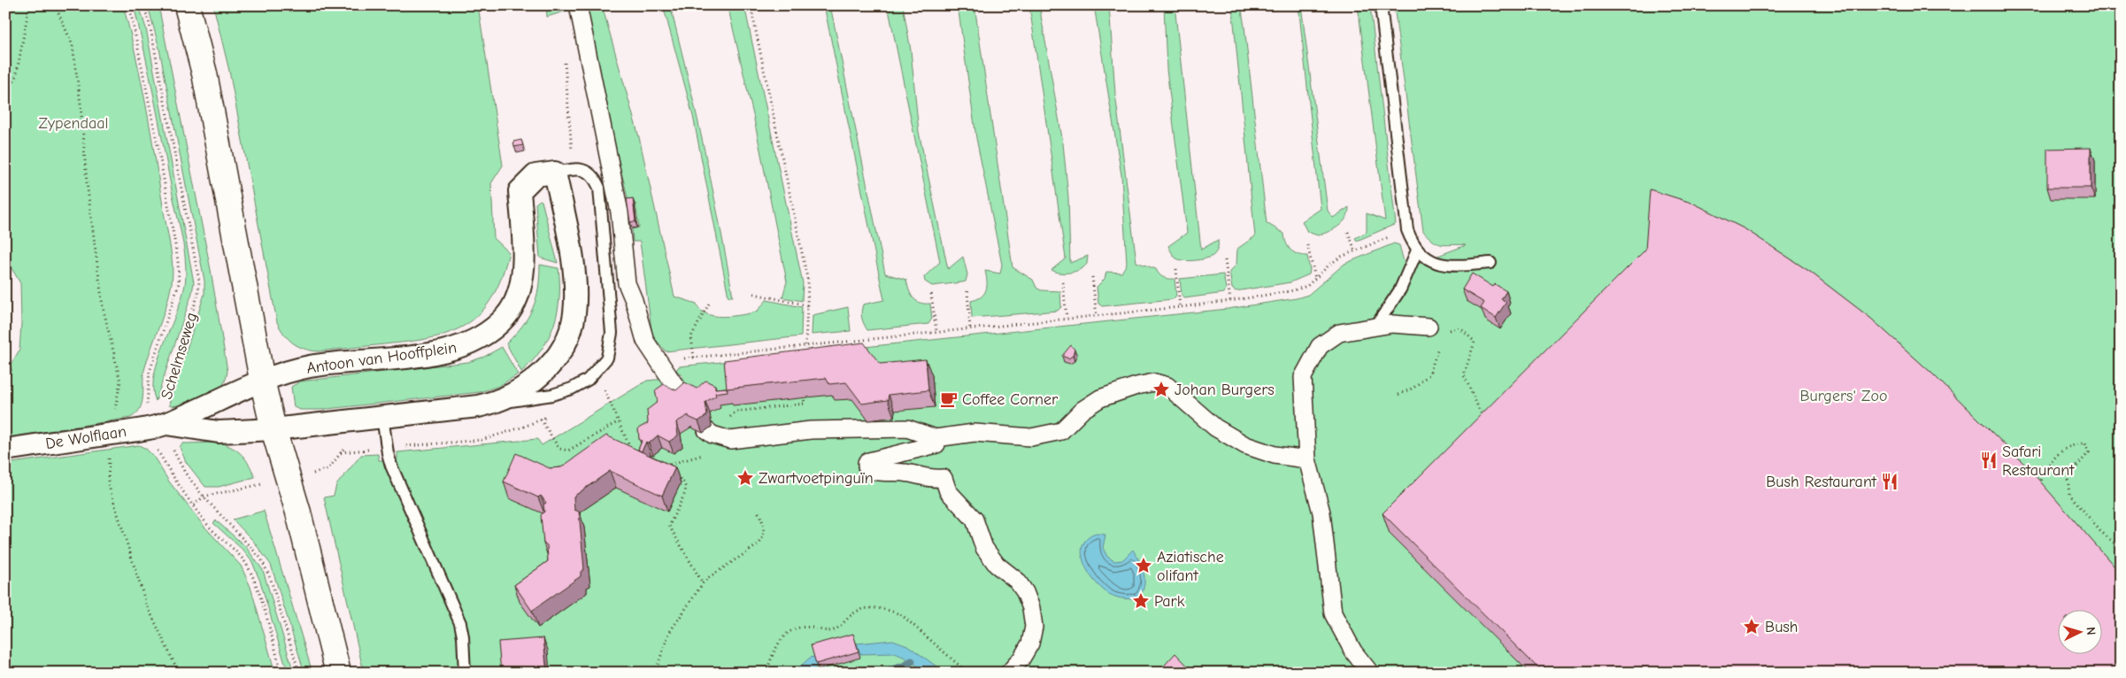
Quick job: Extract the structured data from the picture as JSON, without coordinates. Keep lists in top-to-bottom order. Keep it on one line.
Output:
{"streets":{"street":["Antoon van Hooffplein","De Wolflaan"],"path":["Schelmseweg"]},"crossings":[["Schelmseweg","De Wolflaan"],["Antoon van Hooffplein","De Wolflaan"]],"parks":["Zypendaal","Burgers' Zoo"],"places":{"place":["Johan Burgers","Zwartvoetpinguïn","Aziatische olifant","Park","Bush"],"cafe":["Coffee Corner"],"restaurant":["Safari Restaurant","Bush Restaurant"]},"north":"right"}
